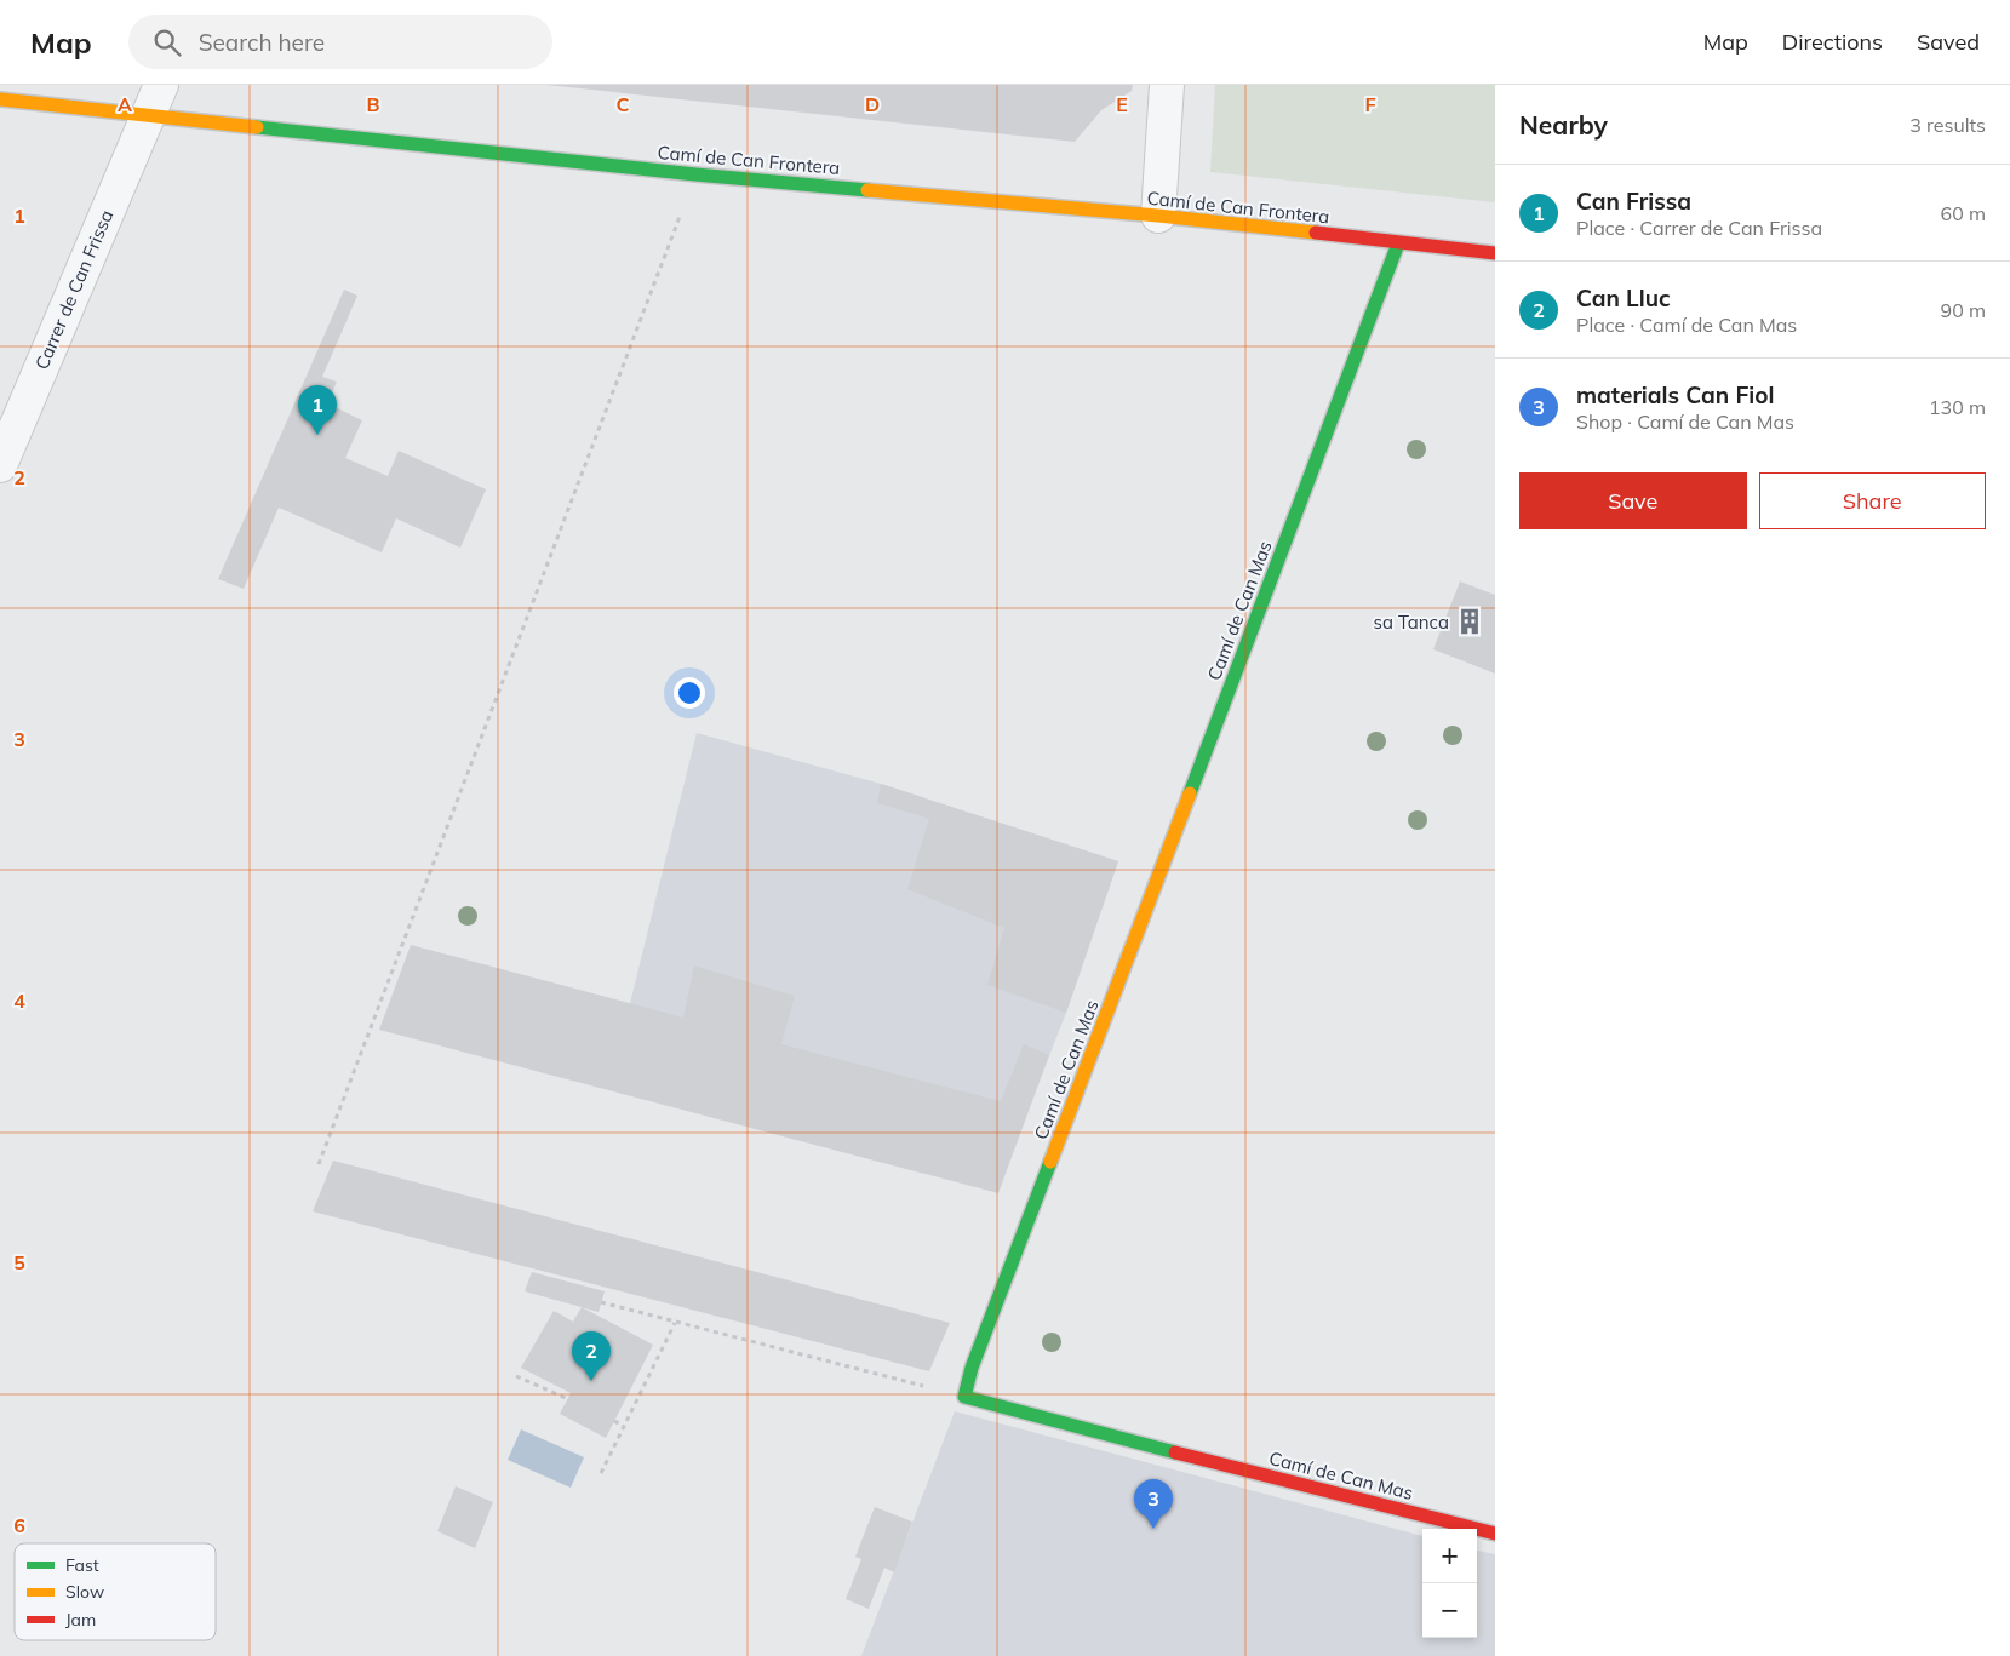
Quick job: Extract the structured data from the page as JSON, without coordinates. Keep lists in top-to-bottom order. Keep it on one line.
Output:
{"streets":{"street":["Camí de Can Frontera","Carrer de Can Frissa","Camí de Can Mas"]},"crossings":[["Camí de Can Frontera","Carrer de Can Frissa"],["Camí de Can Frontera","Camí de Can Mas"]],"places":{"building":["sa Tanca"]},"legend":["Fast","Slow","Jam"],"page":{"header":"Map","search":"Search here","nav":["Map","Directions","Saved"],"heading":["Nearby","3 results"],"list":[{"mark":"1","name":"Can Frissa","note":"Place · Carrer de Can Frissa","value":"60 m"},{"mark":"2","name":"Can Lluc","note":"Place · Camí de Can Mas","value":"90 m"},{"mark":"3","name":"materials Can Fiol","note":"Shop · Camí de Can Mas","value":"130 m"}],"pins":["1","2","3"],"buttons":["Save","Share"],"map_buttons":["+","−"]},"grid":{"columns":["A","B","C","D","E","F"],"rows":["1","2","3","4","5","6"]}}
